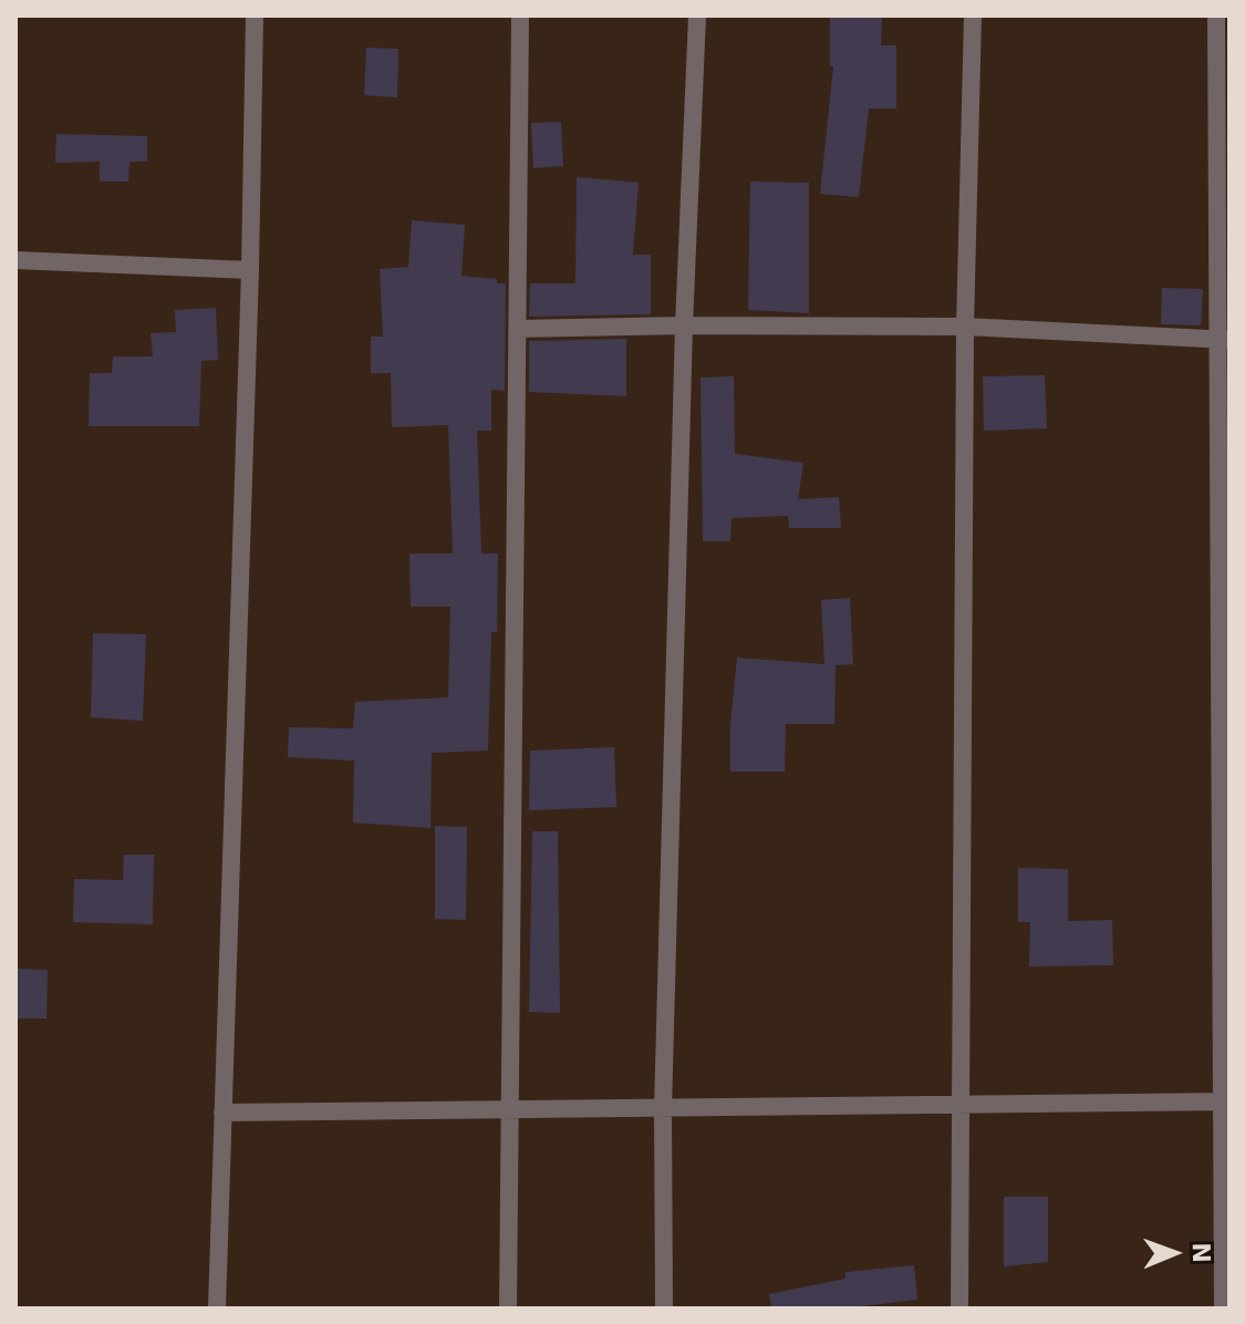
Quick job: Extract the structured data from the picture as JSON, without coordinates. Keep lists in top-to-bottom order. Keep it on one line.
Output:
{"north":"right"}
